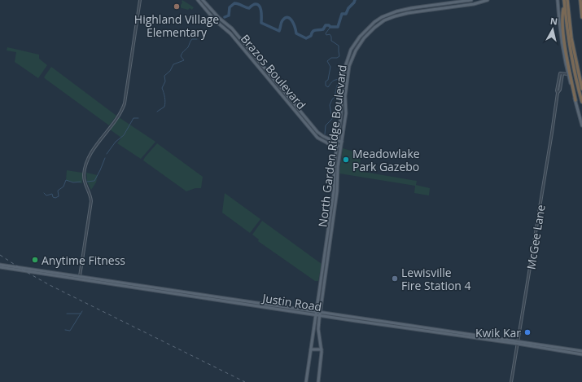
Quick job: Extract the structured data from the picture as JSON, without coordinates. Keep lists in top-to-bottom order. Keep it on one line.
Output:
{"streets":{"main road":["Brazos Boulevard","North Garden Ridge Boulevard","Justin Road"],"street":["McGee Lane"]},"crossings":[["Brazos Boulevard","North Garden Ridge Boulevard"],["North Garden Ridge Boulevard","Justin Road"],["McGee Lane","Justin Road"]],"places":["Highland Village Elementary","Meadowlake Park Gazebo","Anytime Fitness","Lewisville Fire Station 4","Kwik Kar"],"north":"top"}
